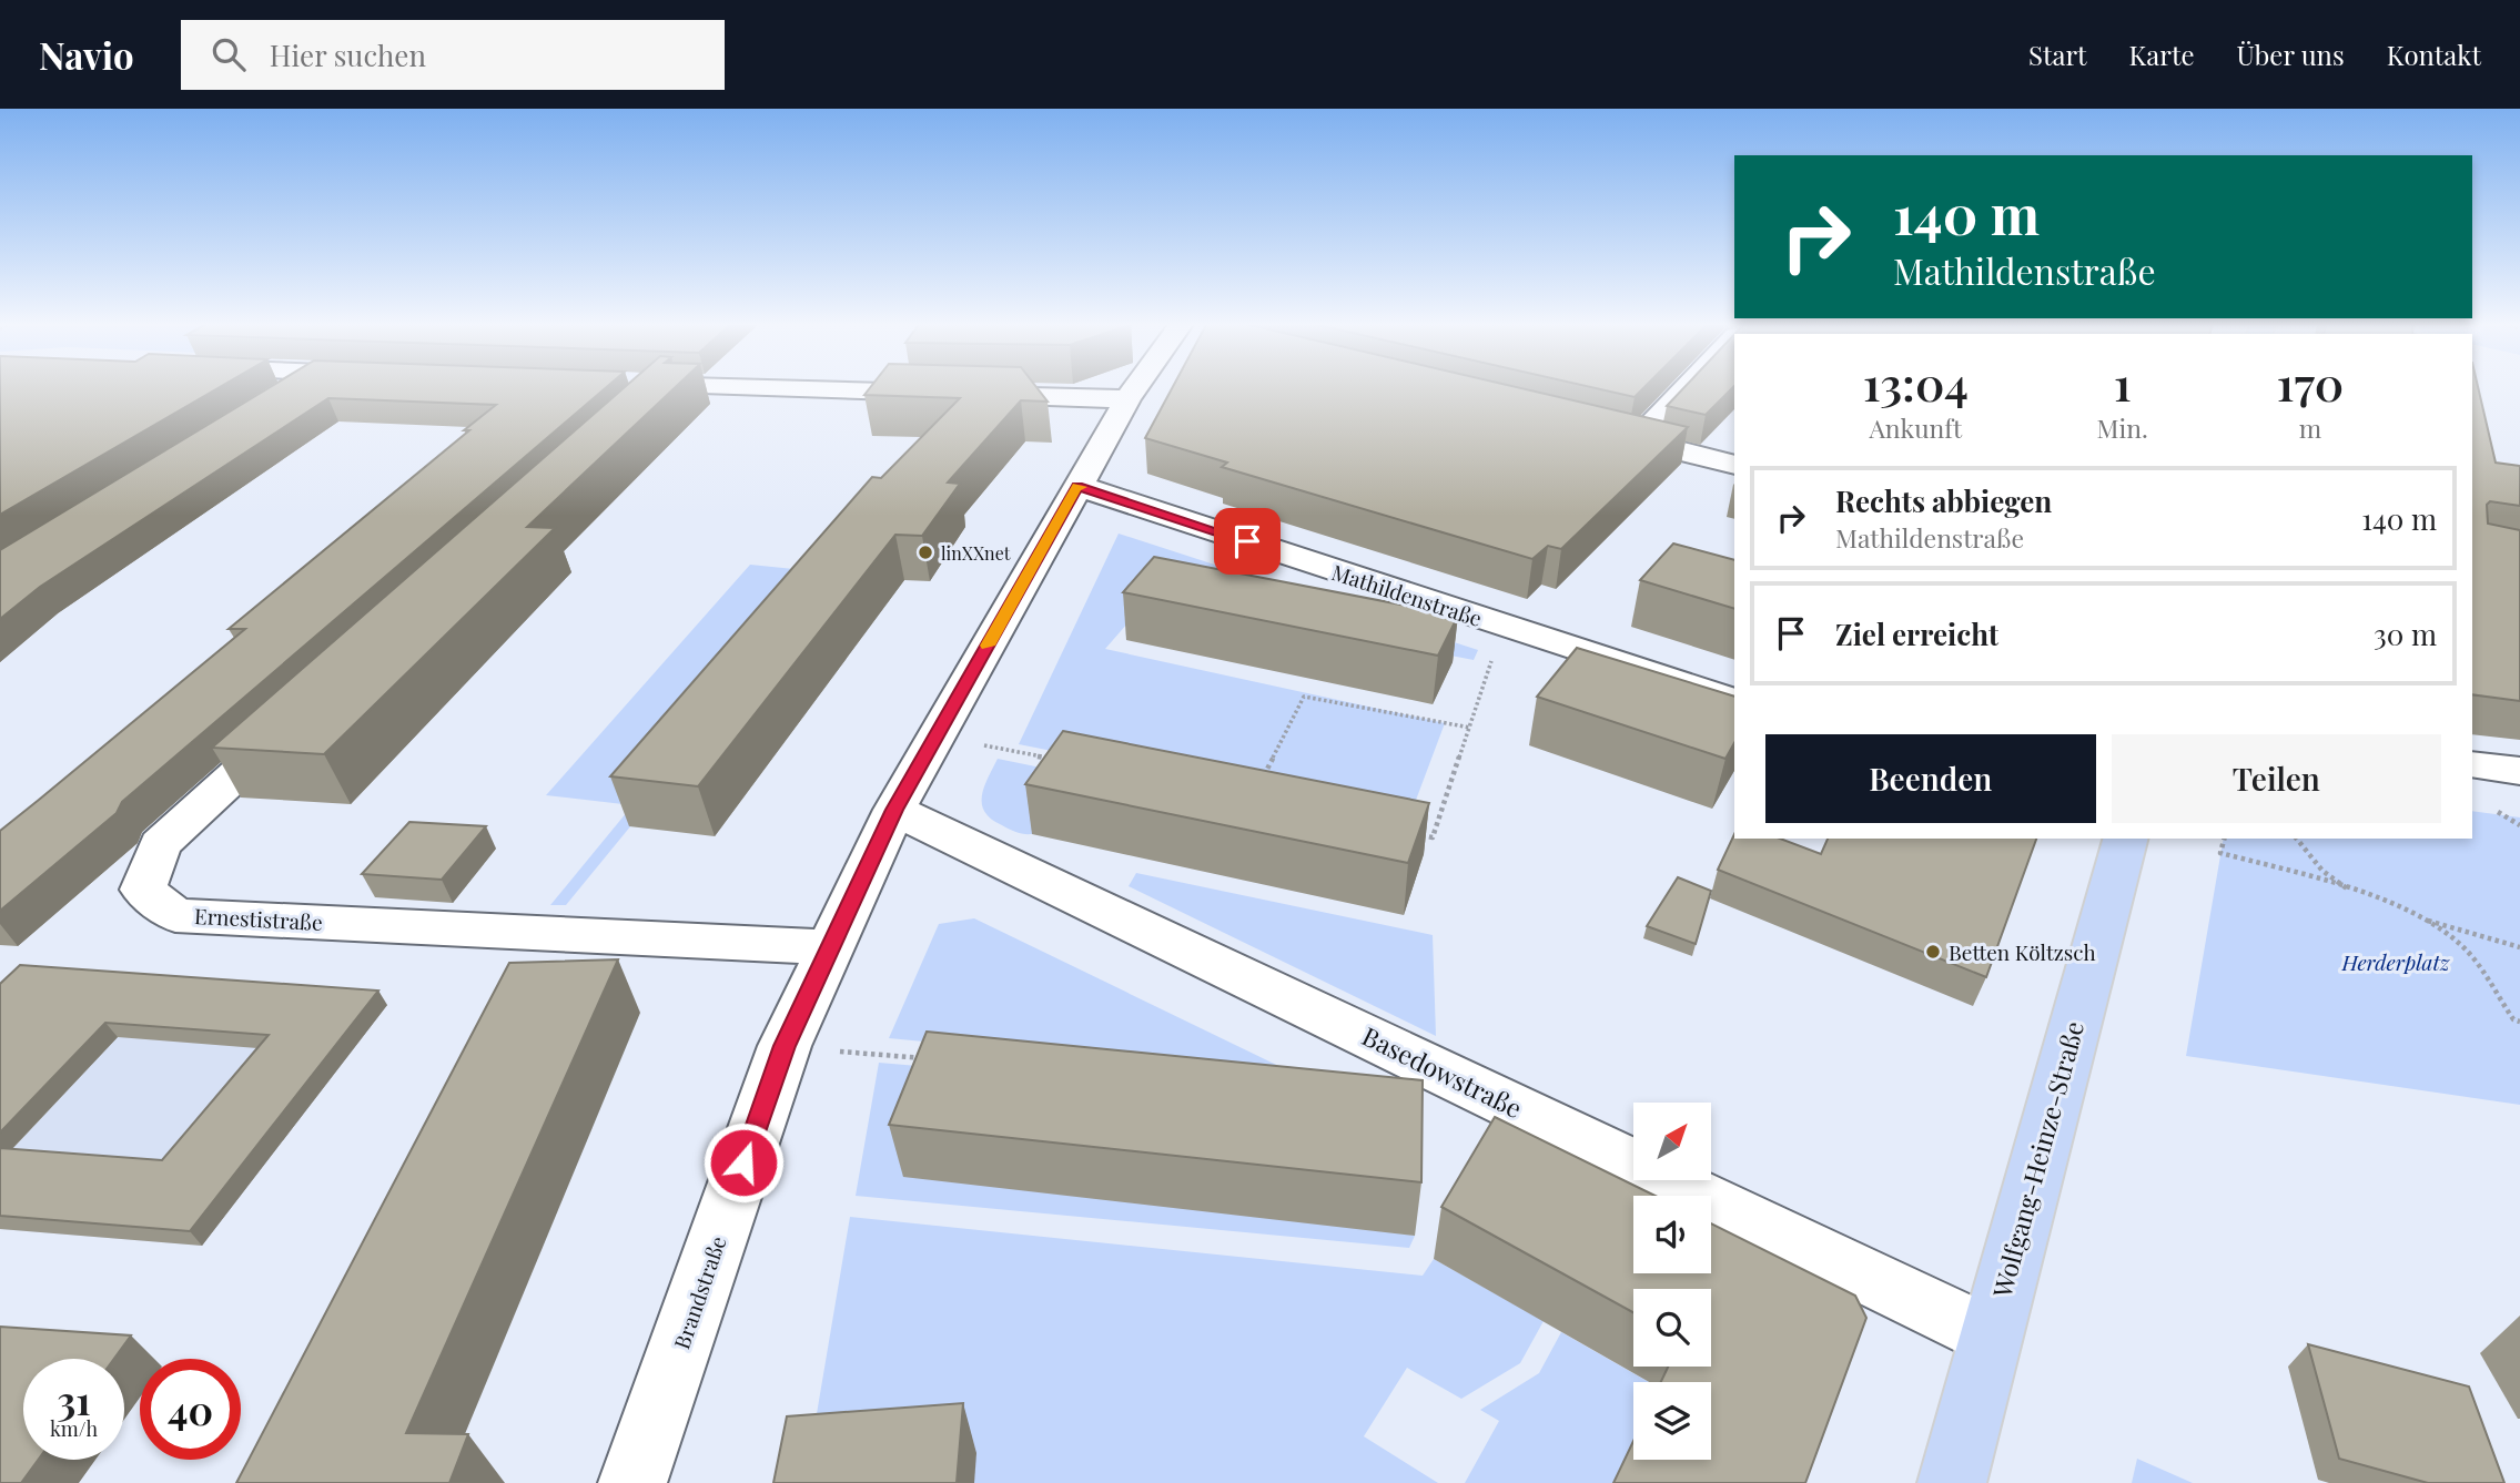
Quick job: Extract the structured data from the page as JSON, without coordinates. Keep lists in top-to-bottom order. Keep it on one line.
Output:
{"streets":{"main road":["Wolfgang-Heinze-Straße"],"street":["Mathildenstraße","Ernestistraße","Basedowstraße","Brandstraße"]},"crossings":[["Mathildenstraße","Brandstraße"],["Ernestistraße","Brandstraße"],["Basedowstraße","Wolfgang-Heinze-Straße"],["Basedowstraße","Brandstraße"]],"parks":["Herderplatz"],"places":["linXXnet","Betten Költzsch"],"north":"top right","page":{"header":"Navio","search":"Hier suchen","nav":["Start","Karte","Über uns","Kontakt"],"turn":["140 m","Mathildenstraße"],"eta":["13:04","Ankunft","1","Min.","170","m"],"list":[{"name":"Rechts abbiegen","note":"Mathildenstraße","value":"140 m"},{"name":"Ziel erreicht","value":"30 m"}],"buttons":["Beenden","Teilen"],"speed":"31 km/h","limit":"40"}}
